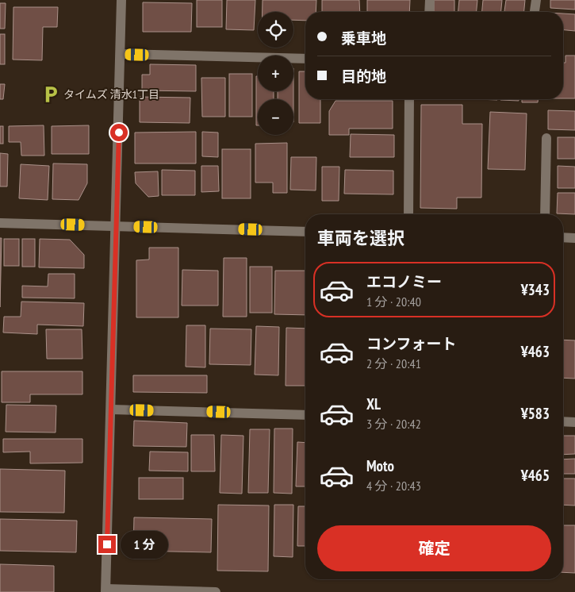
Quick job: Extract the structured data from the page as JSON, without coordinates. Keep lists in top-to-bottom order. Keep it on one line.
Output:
{"places":{"parking":["タイムズ 清水1丁目"]},"page":{"map_buttons":["+","−"],"banner":["乗車地","目的地"],"heading":"車両を選択","list":[{"name":"エコノミー","note":"1 分 · 20:40","value":"¥343"},{"name":"コンフォート","note":"2 分 · 20:41","value":"¥463"},{"name":"XL","note":"3 分 · 20:42","value":"¥583"},{"name":"Moto","note":"4 分 · 20:43","value":"¥465"}],"buttons":"確定","bubble":"1 分"}}
